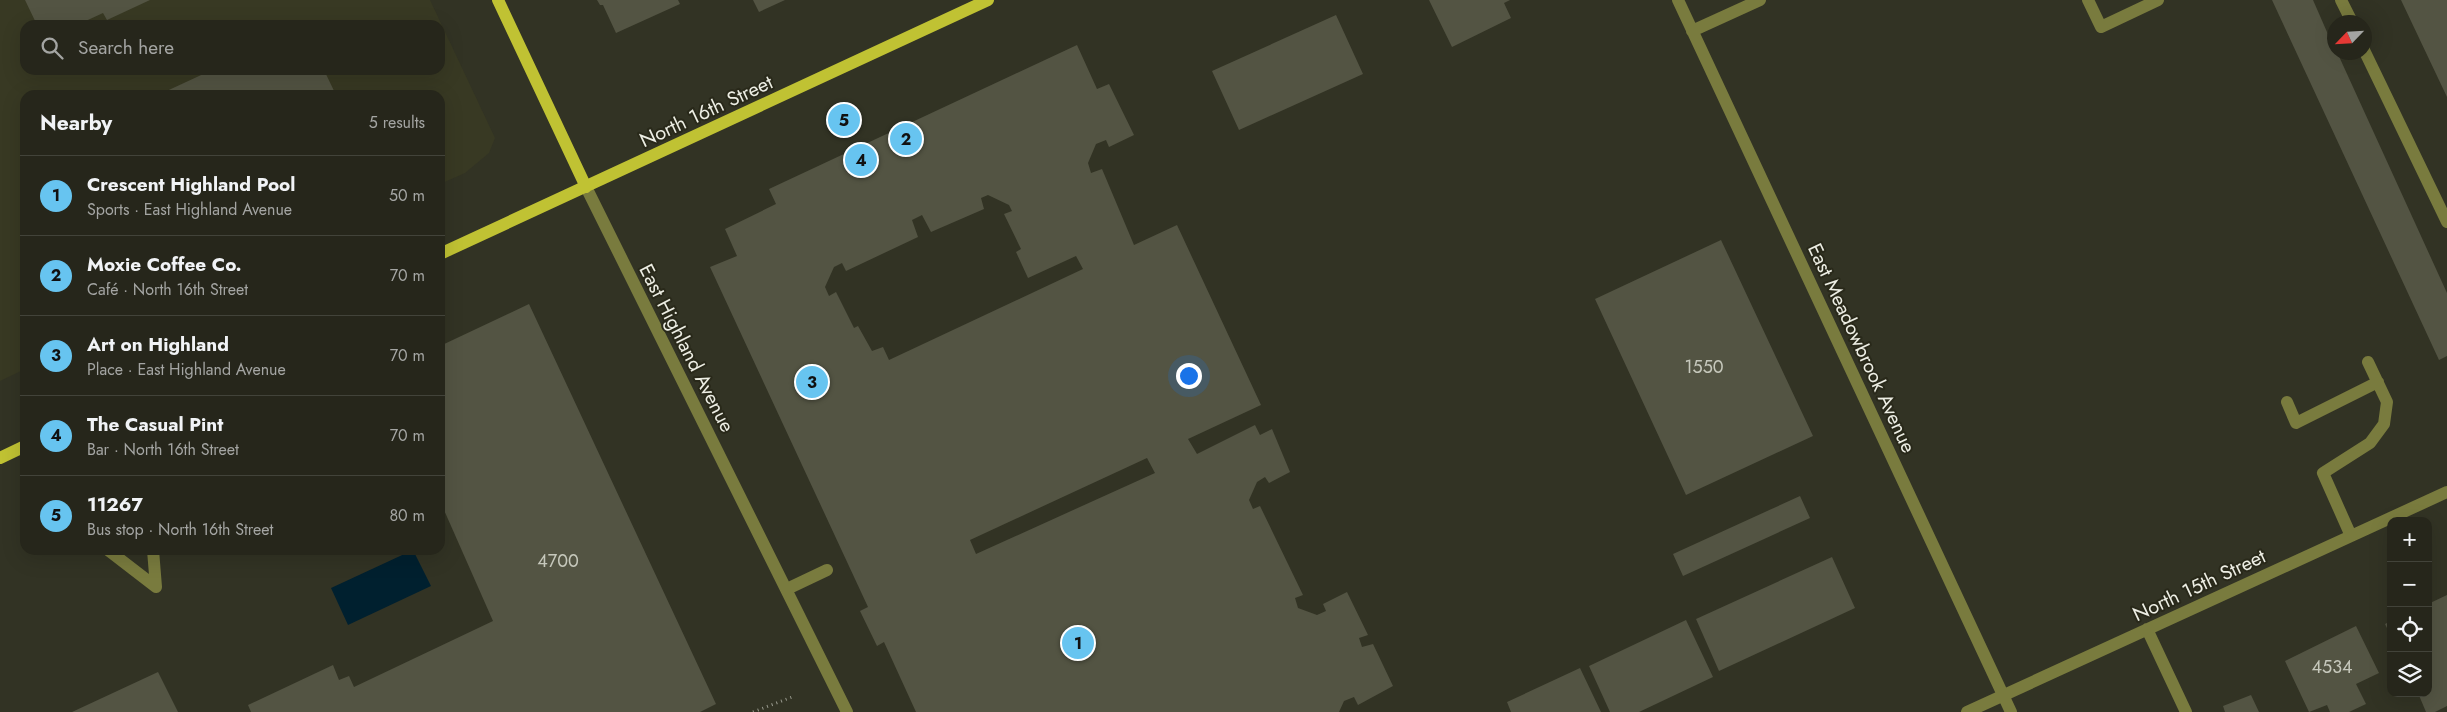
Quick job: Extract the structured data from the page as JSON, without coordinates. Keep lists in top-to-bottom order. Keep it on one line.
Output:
{"streets":{"main road":["North 16th Street","East Highland Avenue"],"street":["East Meadowbrook Avenue","North 15th Street"]},"crossings":[["North 16th Street","East Highland Avenue"],["East Meadowbrook Avenue","North 15th Street"]],"house_numbers":["1550","4700","4534"],"north":"bottom left","page":{"search":"Search here","heading":["Nearby","5 results"],"pins":["5","2","4","3","1"],"list":[{"mark":"1","name":"Crescent Highland Pool","note":"Sports · East Highland Avenue","value":"50 m"},{"mark":"2","name":"Moxie Coffee Co.","note":"Café · North 16th Street","value":"70 m"},{"mark":"3","name":"Art on Highland","note":"Place · East Highland Avenue","value":"70 m"},{"mark":"4","name":"The Casual Pint","note":"Bar · North 16th Street","value":"70 m"},{"mark":"5","name":"11267","note":"Bus stop · North 16th Street","value":"80 m"}],"map_buttons":["+","−"]}}
